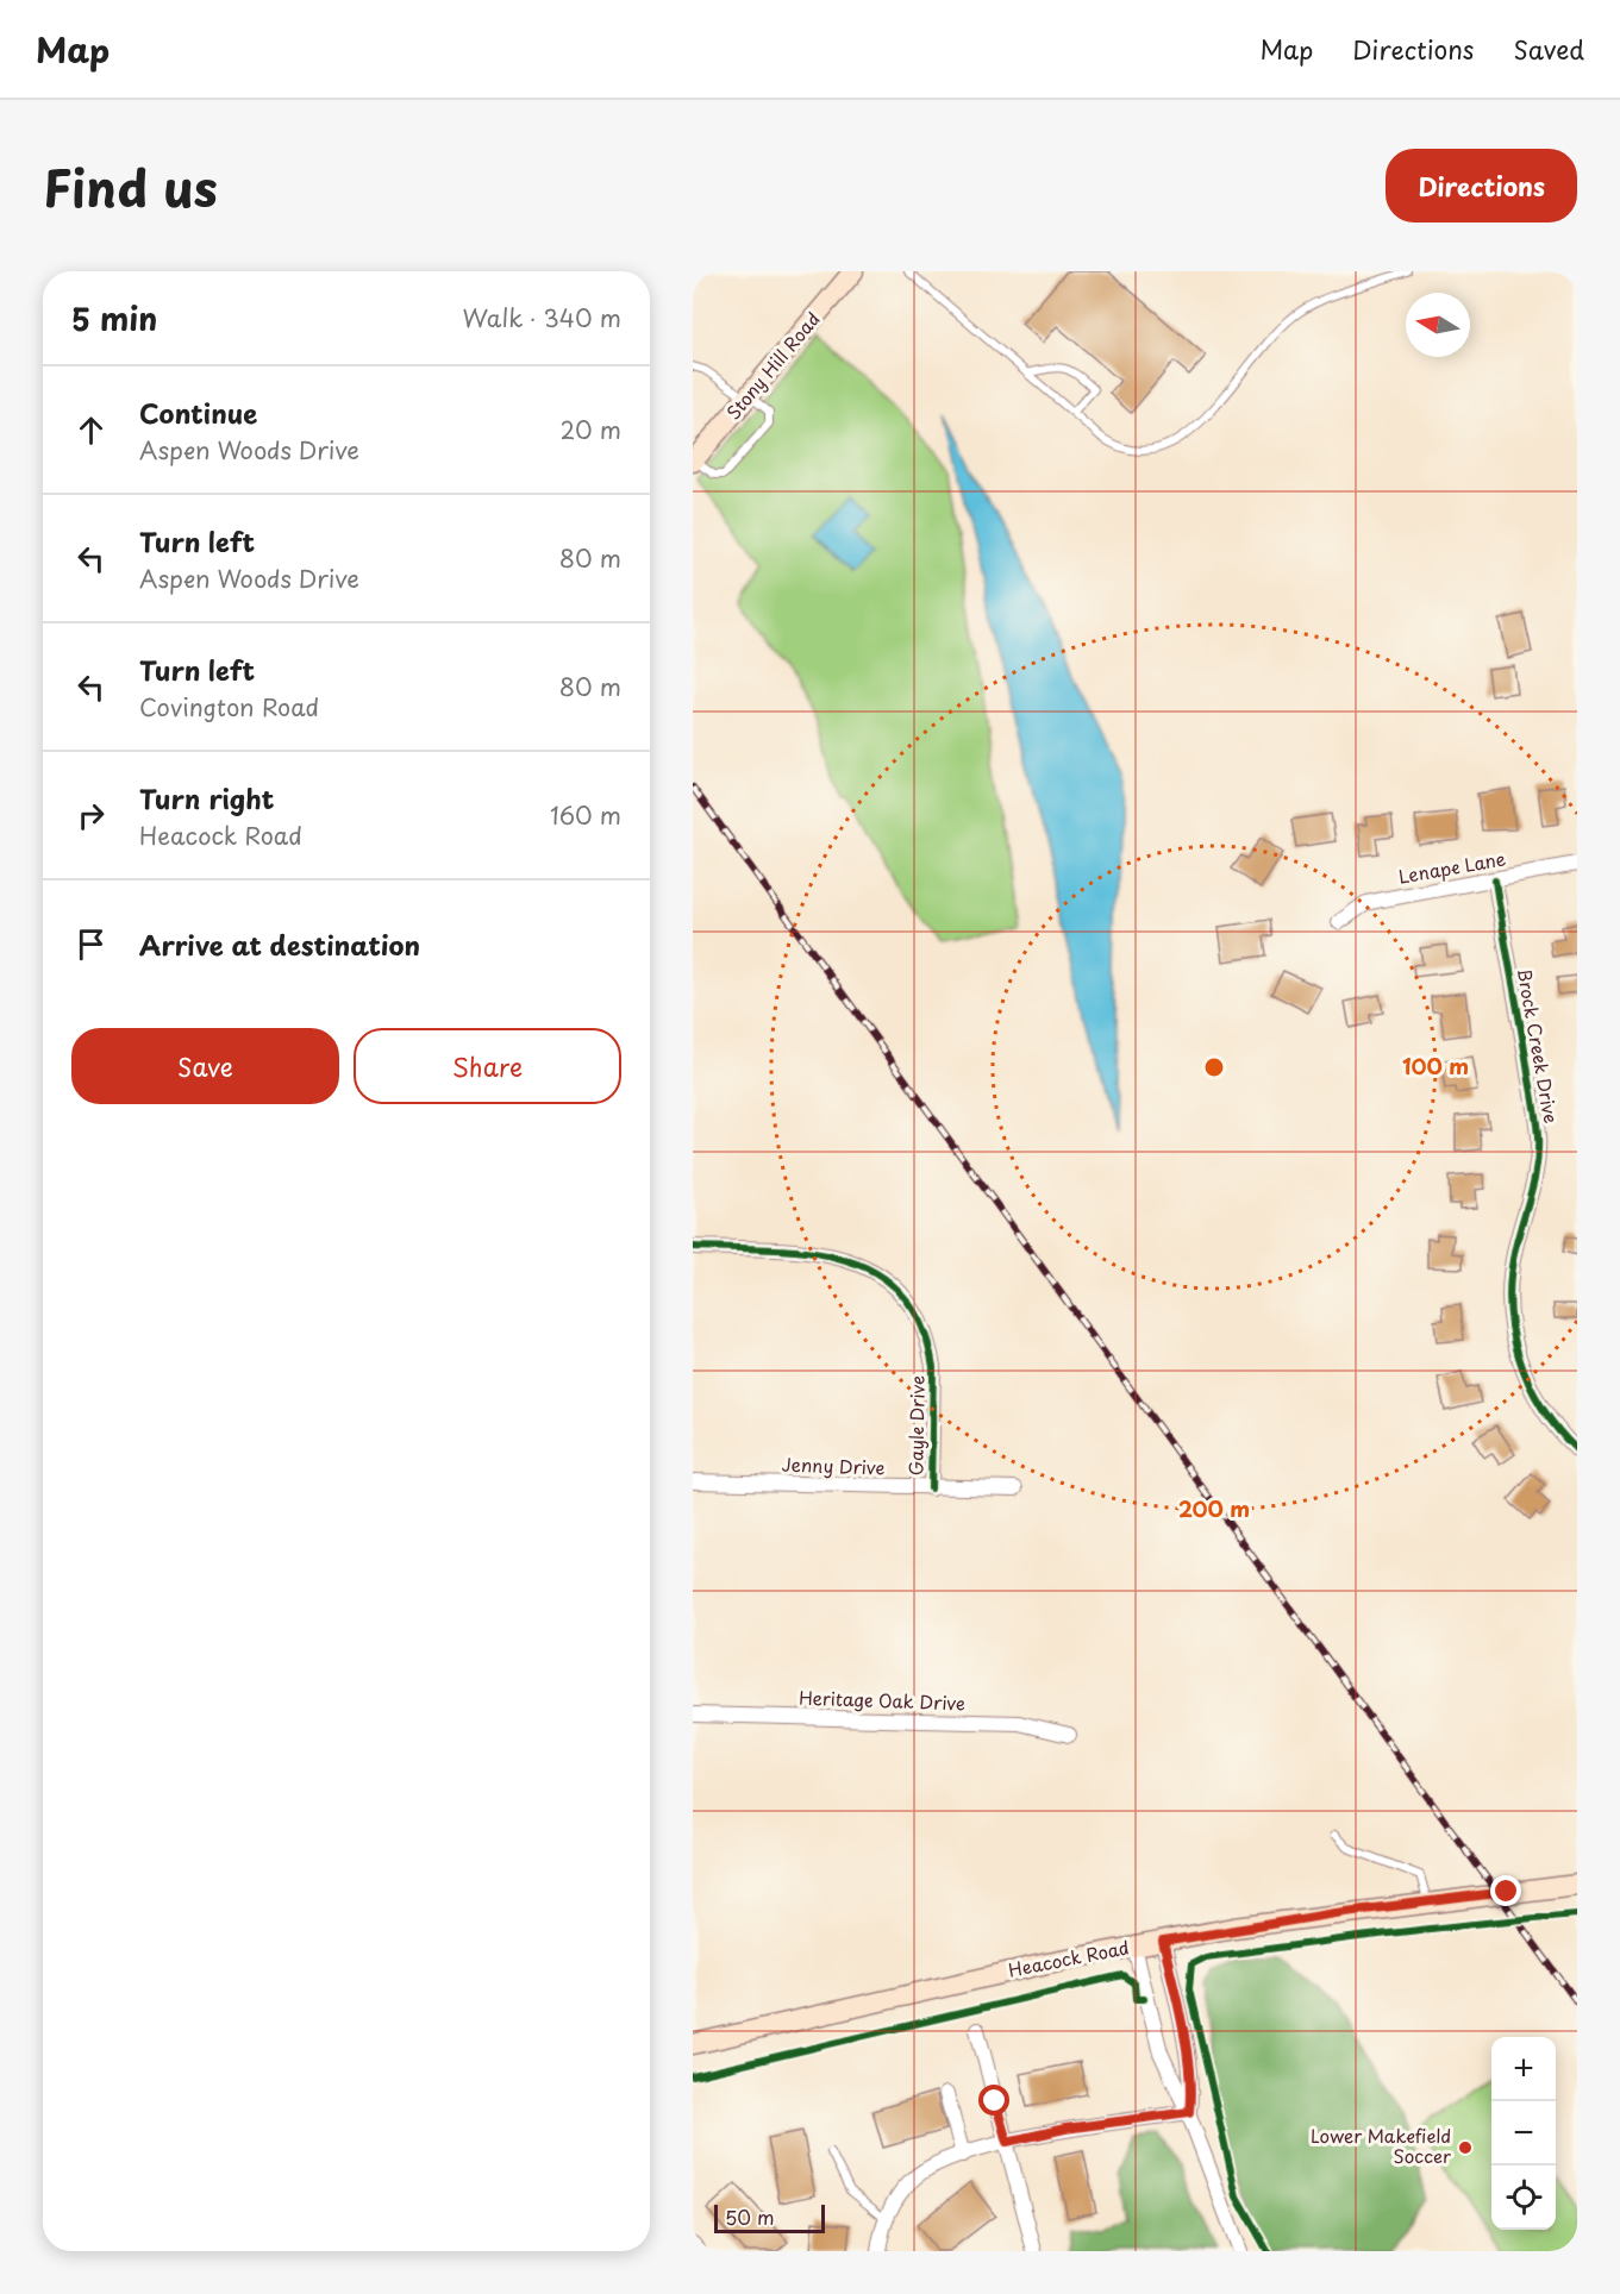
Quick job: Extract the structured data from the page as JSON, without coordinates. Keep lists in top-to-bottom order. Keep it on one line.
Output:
{"streets":{"main road":["Stony Hill Road","Heacock Road"],"street":["Lenape Lane","Brock Creek Drive","Gayle Drive","Jenny Drive","Heritage Oak Drive"]},"crossings":[["Lenape Lane","Brock Creek Drive"],["Gayle Drive","Jenny Drive"]],"places":["Lower Makefield Soccer"],"scale_bar":"50 m","north":"left","page":{"header":"Map","nav":["Map","Directions","Saved"],"title":"Find us","buttons":["Directions",["Save","Share"]],"heading":["5 min","Walk · 340 m"],"list":[["Continue","Aspen Woods Drive","20 m"],["Turn left","Aspen Woods Drive","80 m"],["Turn left","Covington Road","80 m"],["Turn right","Heacock Road","160 m"],"Arrive at destination"],"map_buttons":["+","−"],"scale":"50 m"},"rings":["100 m","200 m"]}
